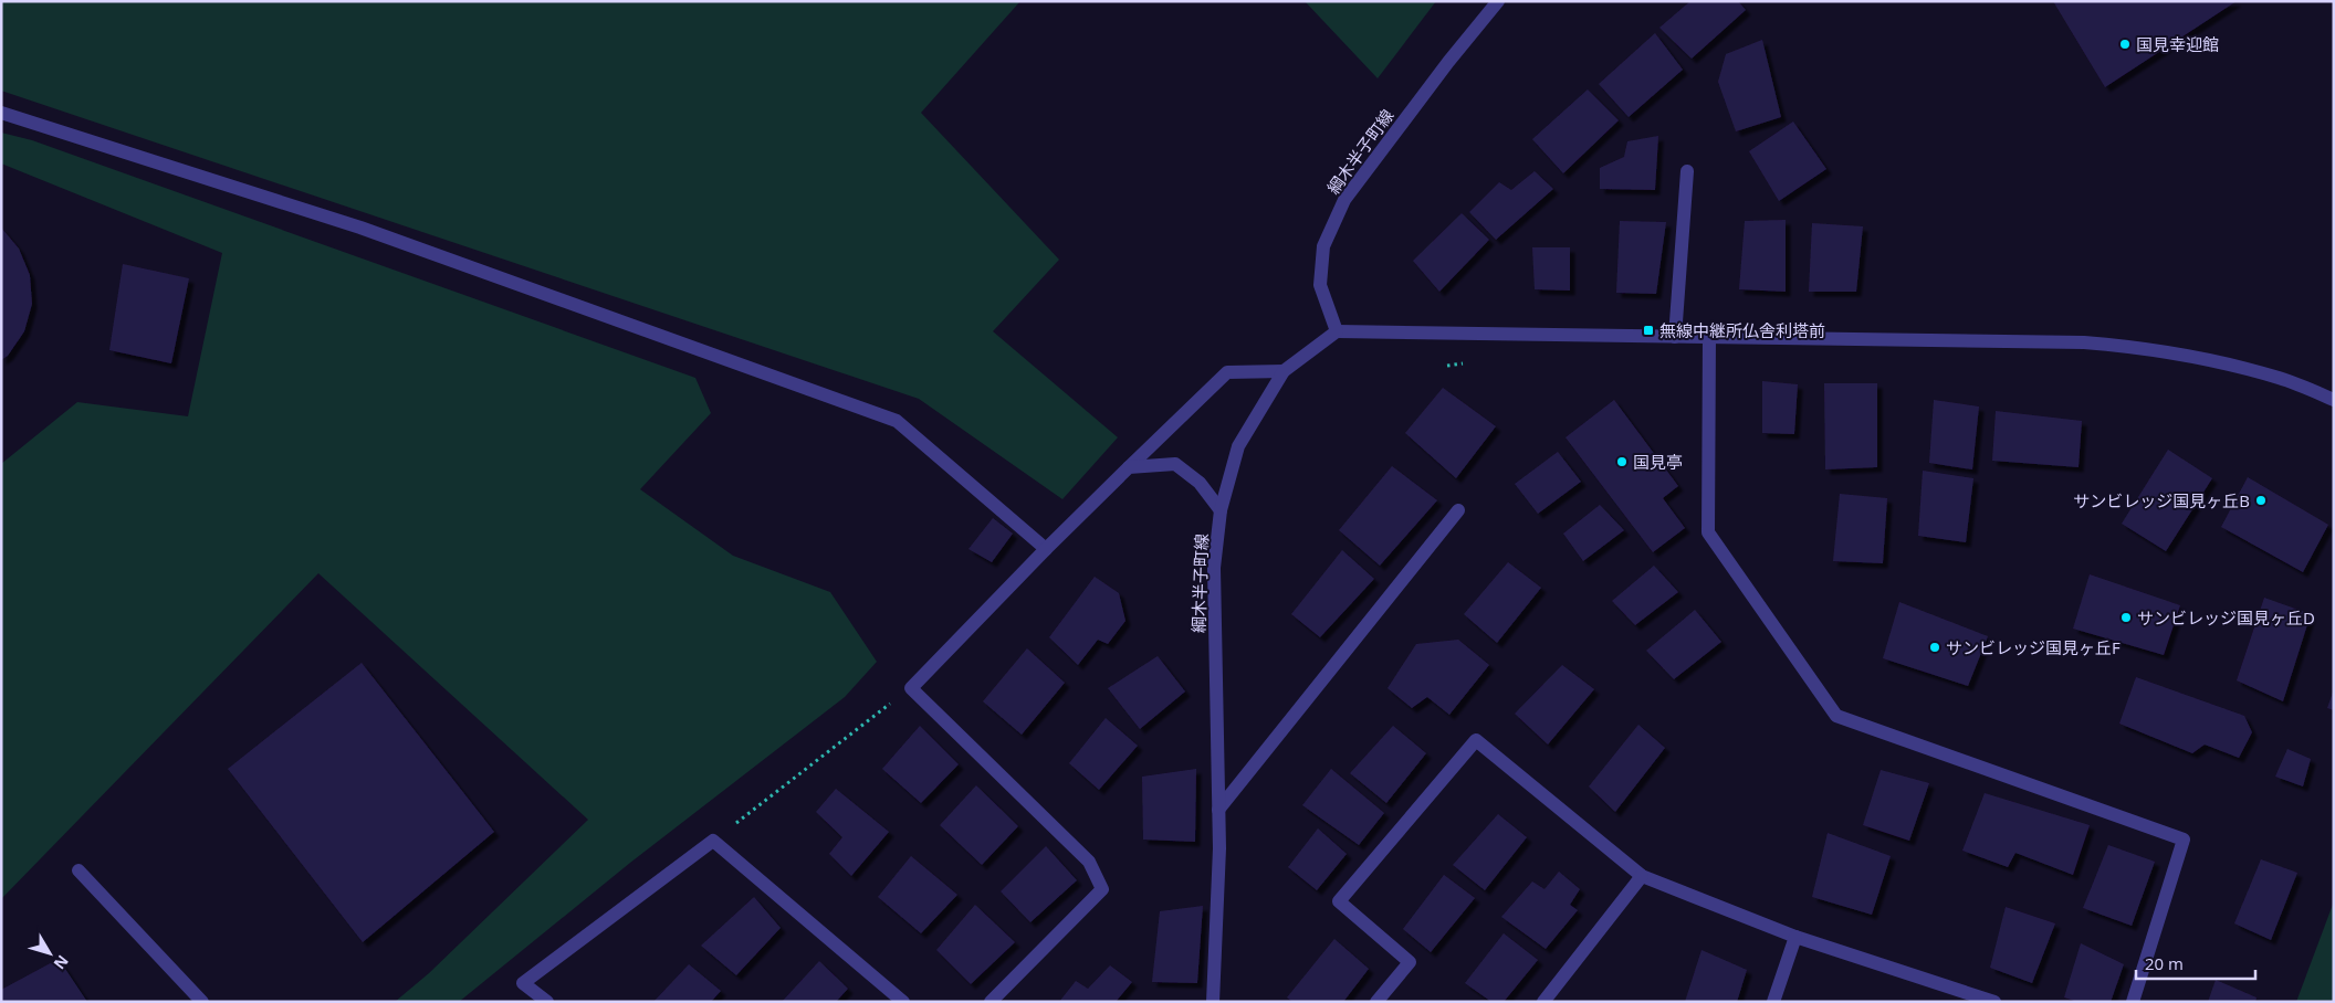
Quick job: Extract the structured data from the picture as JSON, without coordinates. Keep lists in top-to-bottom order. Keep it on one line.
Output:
{"streets":{"street":["綱木半子町線"]},"places":{"other":["国見幸迎館","国見亭","サンビレッジ国見ヶ丘B","サンビレッジ国見ヶ丘D","サンビレッジ国見ヶ丘F"],"transit":["無線中継所仏舎利塔前"]},"scale_bar":"20 m","north":"bottom right"}
